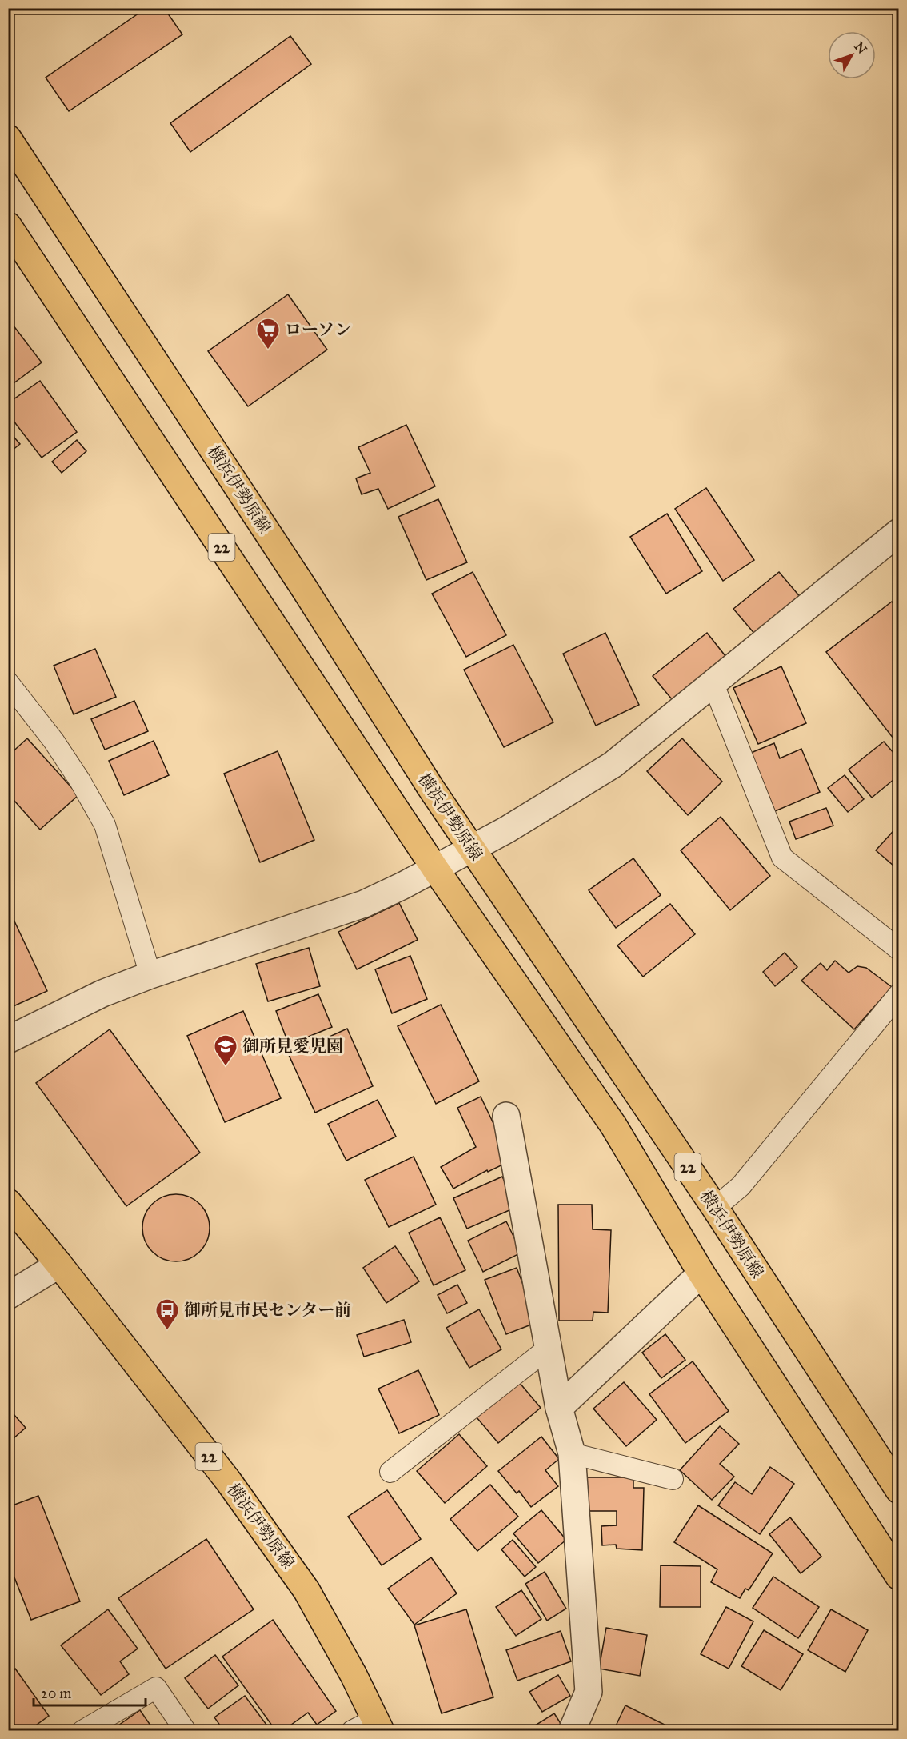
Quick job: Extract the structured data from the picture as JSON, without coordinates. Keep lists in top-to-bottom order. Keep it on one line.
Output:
{"streets":{"main road":["横浜伊勢原線","22"]},"places":{"supermarket":["ローソン"],"school or university":["御所見愛児園"],"bus stop":["御所見市民センター前"]},"scale_bar":"20 m","north":"top right"}
